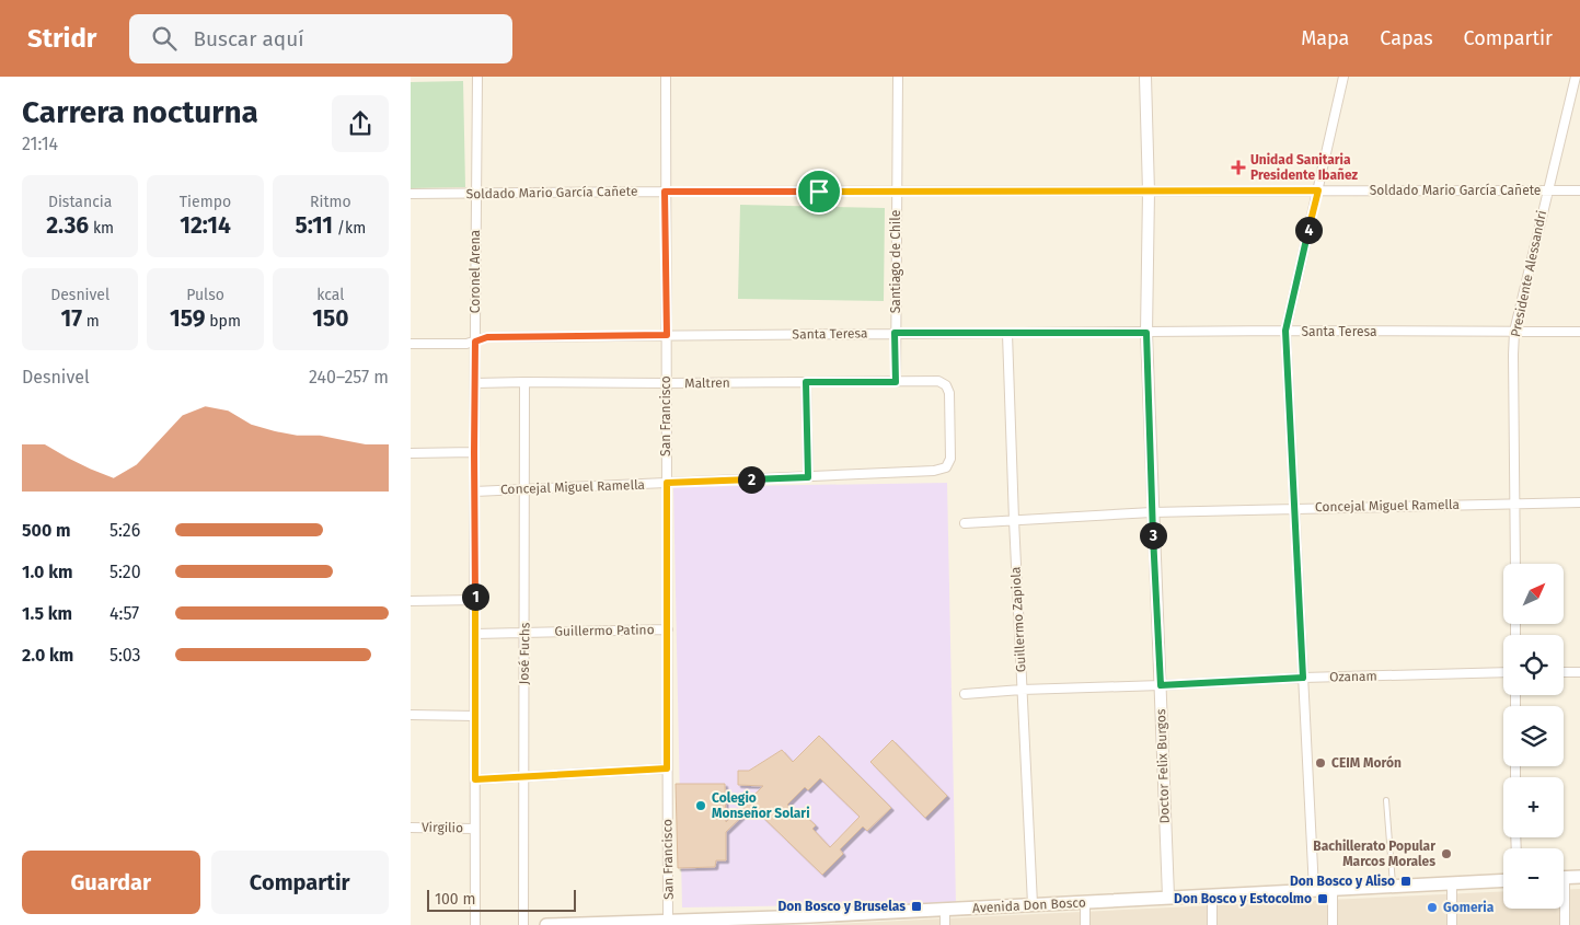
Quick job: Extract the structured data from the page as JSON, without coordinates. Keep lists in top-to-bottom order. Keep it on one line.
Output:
{"streets":{"main road":["Avenida Don Bosco"],"street":["Soldado Mario García Cañete","Santiago de Chile","Coronel Arena","Presidente Alessandri","Santa Teresa","Maltren","San Francisco","Concejal Miguel Ramella","Guillermo Zapiola","Guillermo Patino","José Fuchs","Ozanam","Doctor Felix Burgos","Virgilio"]},"crossings":[["Soldado Mario García Cañete","Santiago de Chile"],["Soldado Mario García Cañete","Coronel Arena"],["Soldado Mario García Cañete","Presidente Alessandri"],["Soldado Mario García Cañete","San Francisco"],["Soldado Mario García Cañete","Doctor Felix Burgos"],["Santiago de Chile","Santa Teresa"],["Santiago de Chile","Maltren"],["Coronel Arena","Santa Teresa"],["Coronel Arena","Maltren"],["Coronel Arena","Concejal Miguel Ramella"],["Coronel Arena","Guillermo Patino"],["Coronel Arena","Virgilio"],["Presidente Alessandri","Santa Teresa"],["Presidente Alessandri","Concejal Miguel Ramella"],["Santa Teresa","San Francisco"],["Santa Teresa","Guillermo Zapiola"],["Santa Teresa","Doctor Felix Burgos"],["Maltren","San Francisco"],["Maltren","Concejal Miguel Ramella"],["Maltren","José Fuchs"],["San Francisco","Concejal Miguel Ramella"],["San Francisco","Guillermo Patino"],["San Francisco","Avenida Don Bosco"],["Concejal Miguel Ramella","Guillermo Zapiola"],["Concejal Miguel Ramella","José Fuchs"],["Concejal Miguel Ramella","Doctor Felix Burgos"],["Guillermo Zapiola","Ozanam"],["Guillermo Zapiola","Avenida Don Bosco"],["Guillermo Patino","José Fuchs"],["Ozanam","Doctor Felix Burgos"],["Doctor Felix Burgos","Avenida Don Bosco"]],"places":{"health":["Unidad Sanitaria Presidente Ibañez"],"other":["CEIM Morón","Colegio Monseñor Solari","Bachillerato Popular Marcos Morales","Gomeria"],"transit":["Don Bosco y Aliso","Don Bosco y Estocolmo","Don Bosco y Bruselas"]},"scale_bar":"100 m","north":"top right","page":{"header":"Stridr","search":"Buscar aquí","nav":["Mapa","Capas","Compartir"],"heading":["Carrera nocturna","21:14"],"stats":[["Distancia","2.36 km"],["Tiempo","12:14"],["Ritmo","5:11 /km"],["Desnivel","17 m"],["Pulso","159 bpm"],["kcal","150"]],"pins":["4","2","3","1"],"chart":["Desnivel","240–257 m"],"list":[{"name":"500 m","note":"5:26"},{"name":"1.0 km","note":"5:20"},{"name":"1.5 km","note":"4:57"},{"name":"2.0 km","note":"5:03"}],"map_buttons":["+","−"],"buttons":["Guardar","Compartir"],"scale":"100 m"}}
